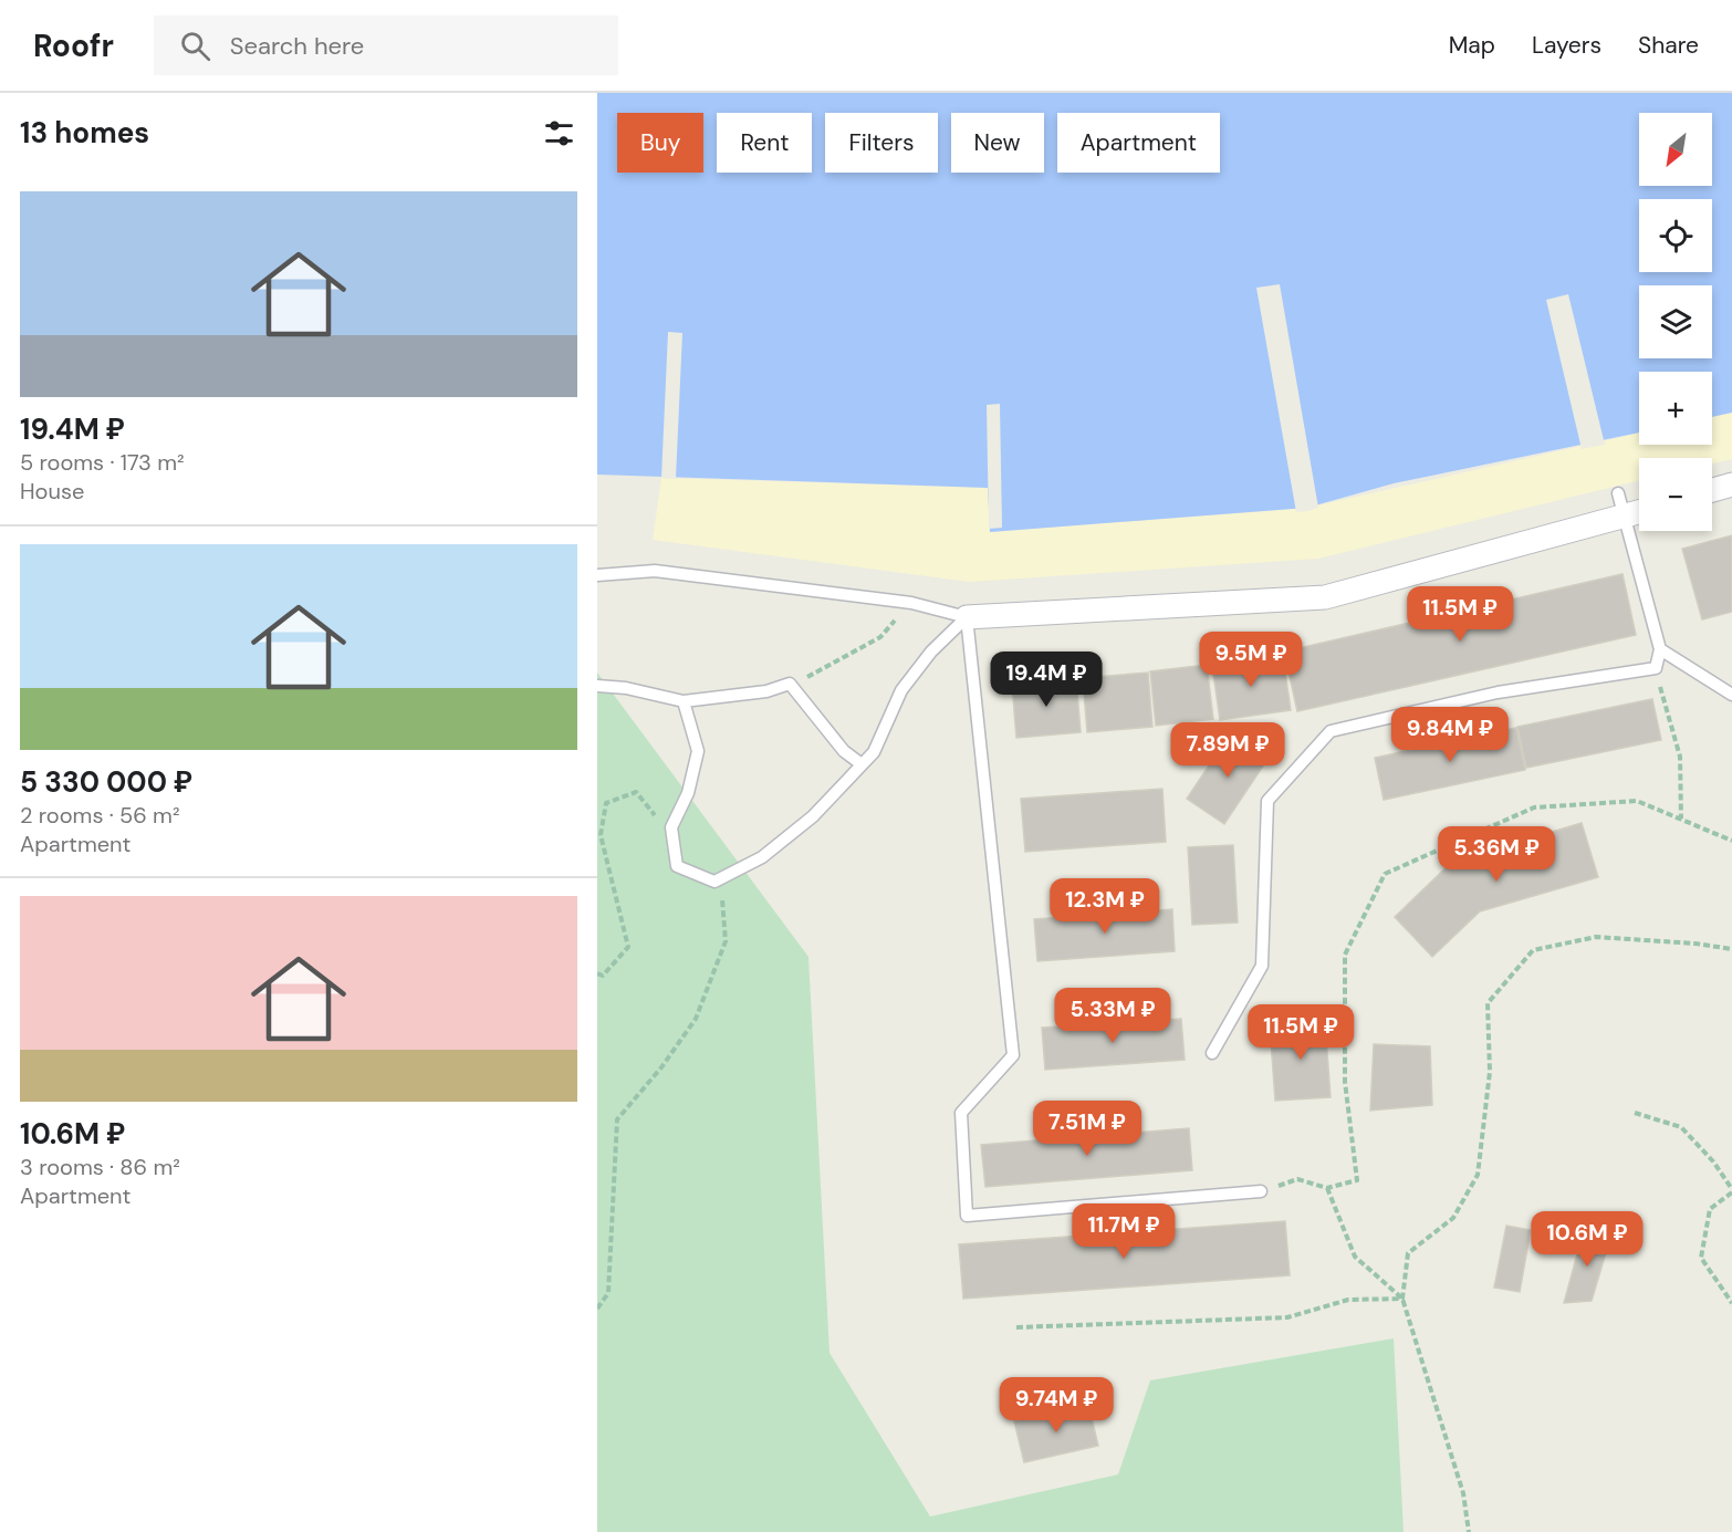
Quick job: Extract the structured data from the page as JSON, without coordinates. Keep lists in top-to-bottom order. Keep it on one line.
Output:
{"north":"bottom left","page":{"header":"Roofr","search":"Search here","nav":["Map","Layers","Share"],"heading":"13 homes","map_buttons":["+","−"],"chip":["Buy","Rent","Filters","New","Apartment"],"list":[{"name":"19.4M ₽","note":"5 rooms · 173 m² · House"},{"name":"5 330 000 ₽","note":"2 rooms · 56 m² · Apartment"},{"name":"10.6M ₽","note":"3 rooms · 86 m² · Apartment"}],"price":["11.5M ₽","9.5M ₽","19.4M ₽","9.84M ₽","7.89M ₽","5.36M ₽","12.3M ₽","5.33M ₽","11.5M ₽","7.51M ₽","11.7M ₽","10.6M ₽","9.74M ₽"]}}
